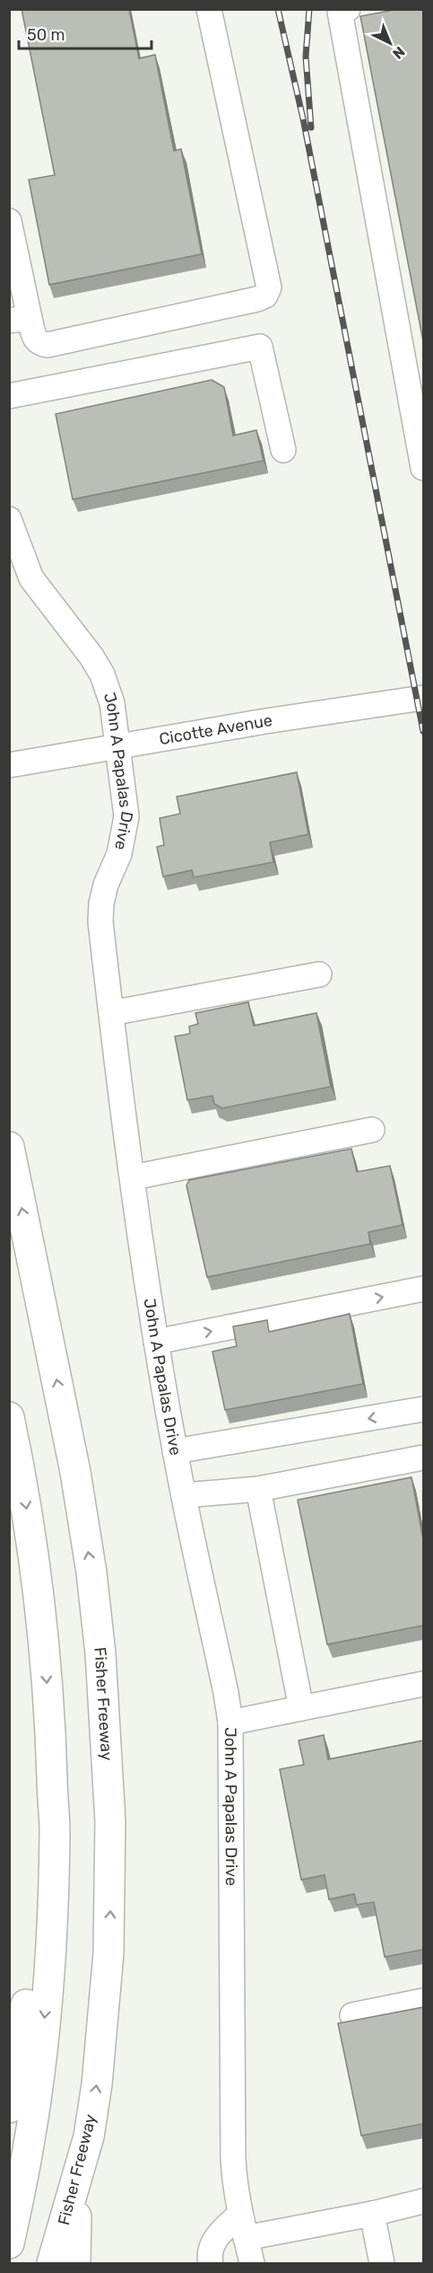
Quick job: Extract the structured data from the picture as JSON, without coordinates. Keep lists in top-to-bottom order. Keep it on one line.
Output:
{"streets":{"highway":["Fisher Freeway"],"street":["Cicotte Avenue","John A Papalas Drive"]},"crossings":[["Cicotte Avenue","John A Papalas Drive"]],"scale_bar":"50 m","north":"bottom right"}
